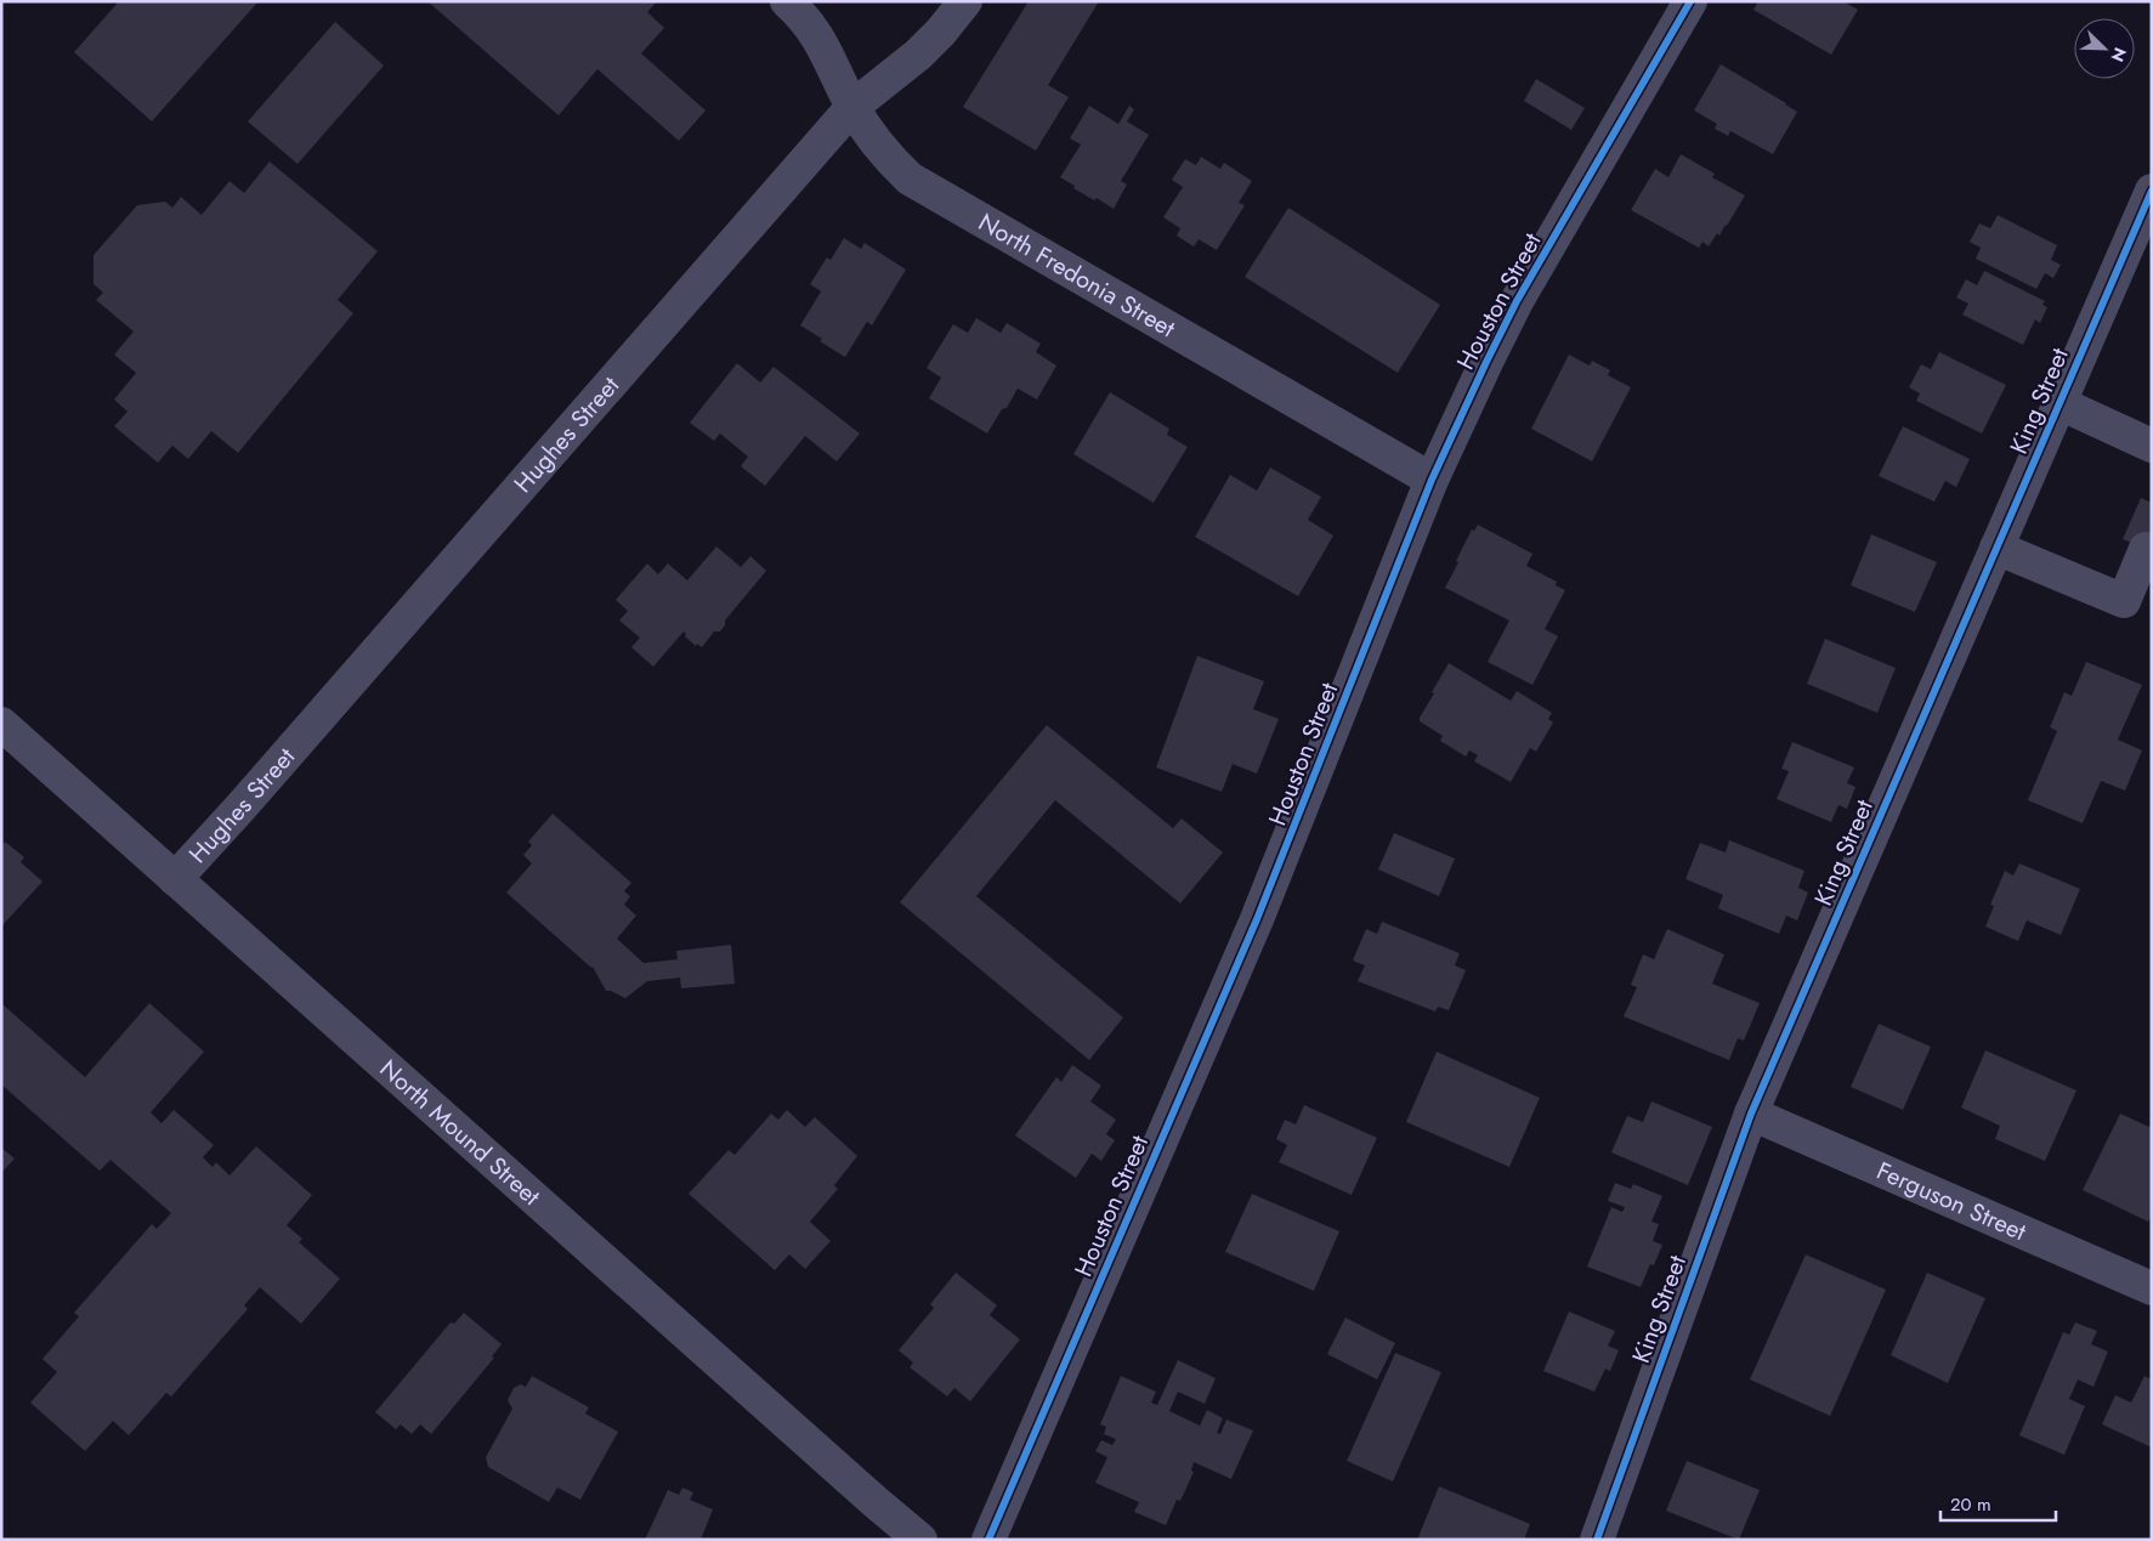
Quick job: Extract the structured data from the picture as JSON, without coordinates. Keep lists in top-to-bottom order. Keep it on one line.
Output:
{"streets":{"street":["North Fredonia Street","Houston Street","King Street","Hughes Street","North Mound Street","Ferguson Street"]},"crossings":[["North Fredonia Street","Houston Street"],["North Fredonia Street","Hughes Street"],["King Street","Ferguson Street"],["Hughes Street","North Mound Street"]],"scale_bar":"20 m","north":"bottom right"}
